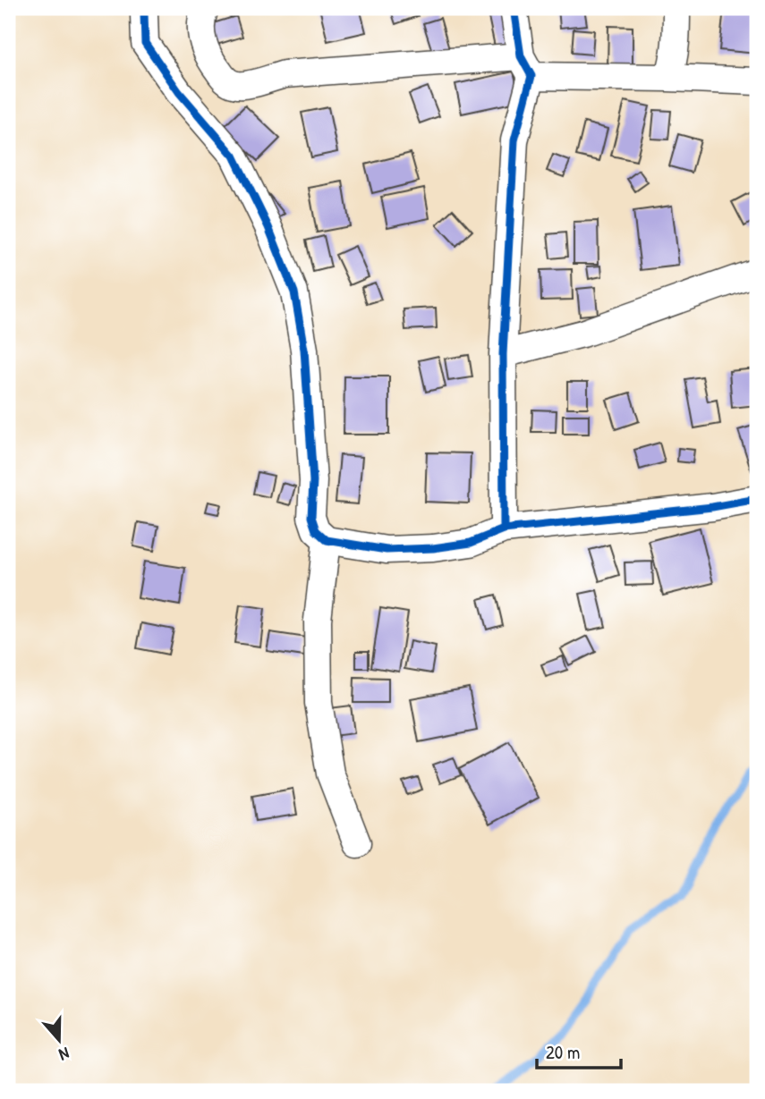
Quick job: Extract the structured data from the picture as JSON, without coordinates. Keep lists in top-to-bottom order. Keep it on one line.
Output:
{"scale_bar":"20 m","north":"bottom"}
